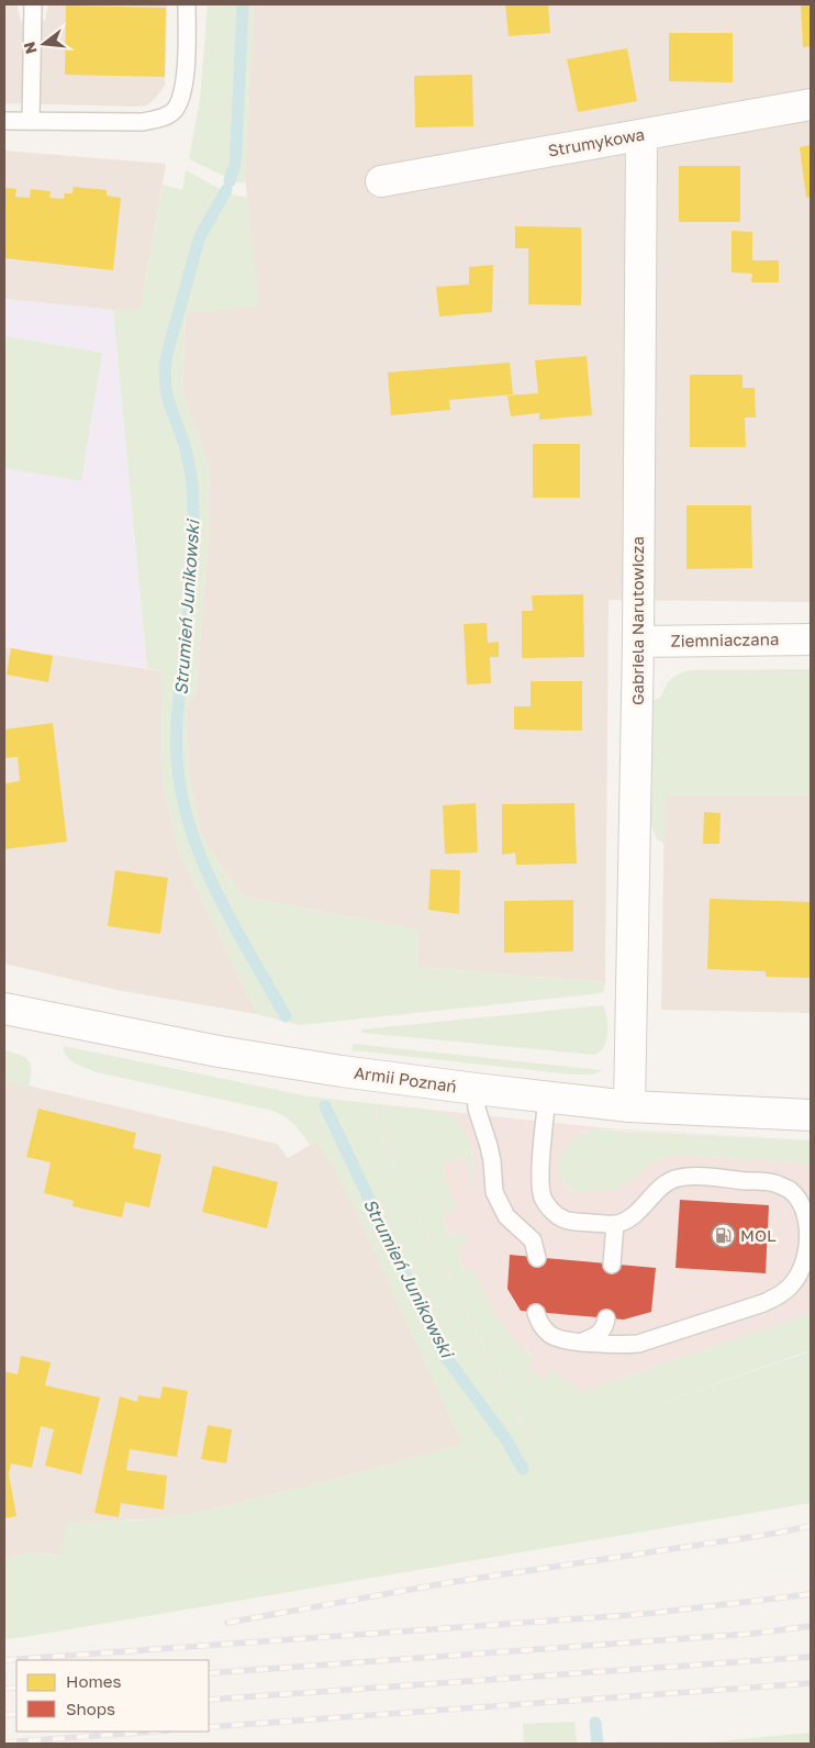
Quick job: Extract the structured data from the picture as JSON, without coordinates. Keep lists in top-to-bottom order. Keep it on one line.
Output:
{"streets":{"street":["Strumykowa","Gabriela Narutowicza","Ziemniaczana","Armii Poznań"]},"crossings":[["Strumykowa","Gabriela Narutowicza"],["Gabriela Narutowicza","Ziemniaczana"],["Gabriela Narutowicza","Armii Poznań"]],"water":["Strumień Junikowski"],"places":{"fuel station":["MOL"]},"legend":["Homes","Shops"],"north":"left"}
